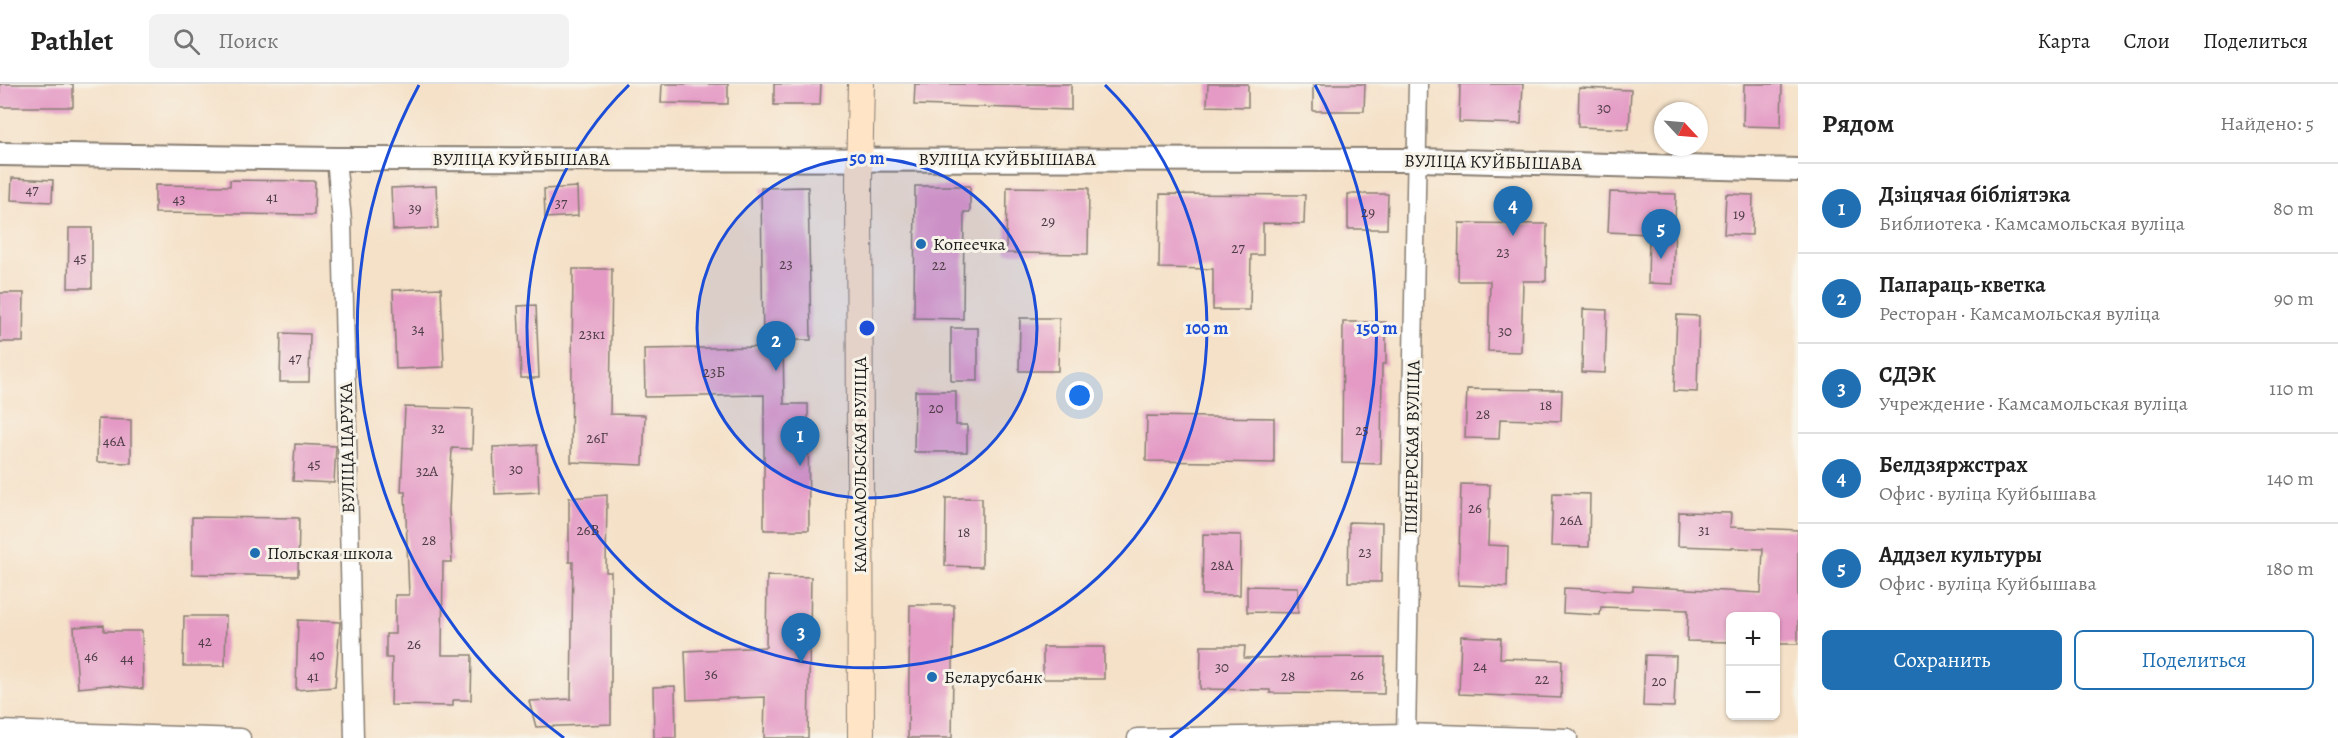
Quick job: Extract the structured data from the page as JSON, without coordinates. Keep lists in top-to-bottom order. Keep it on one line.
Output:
{"streets":{"main road":["КАМСАМОЛЬСКАЯ ВУЛІЦА"],"street":["ВУЛІЦА КУЙБЫШАВА","ПІЯНЕРСКАЯ ВУЛІЦА","ВУЛІЦА ЦАРУКА"]},"crossings":[["ВУЛІЦА КУЙБЫШАВА","ПІЯНЕРСКАЯ ВУЛІЦА"],["ВУЛІЦА КУЙБЫШАВА","ВУЛІЦА ЦАРУКА"],["ВУЛІЦА КУЙБЫШАВА","КАМСАМОЛЬСКАЯ ВУЛІЦА"]],"places":["Копеечка","Польская школа","Беларусбанк"],"house_numbers":["30","47","41","43","37","39","29","19","29","27","23","45","23","22","34","30","23к1","47","23Б","18","20","28","32","25","26Г","46А","45","30","32А","26","26А","26В","31","18","28","23","28А","42","26","40","46","44","24","30","36","26","41","28","22","20"],"north":"bottom right","page":{"header":"Pathlet","search":"Поиск","nav":["Карта","Слои","Поделиться"],"heading":["Рядом","Найдено: 5"],"list":[{"mark":"1","name":"Дзіцячая бібліятэка","note":"Библиотека · Камсамольская вуліца","value":"80 m"},{"mark":"2","name":"Папараць-кветка","note":"Ресторан · Камсамольская вуліца","value":"90 m"},{"mark":"3","name":"СДЭК","note":"Учреждение · Камсамольская вуліца","value":"110 m"},{"mark":"4","name":"Белдзяржстрах","note":"Офис · вуліца Куйбышава","value":"140 m"},{"mark":"5","name":"Аддзел культуры","note":"Офис · вуліца Куйбышава","value":"180 m"}],"pins":["4","5","2","1","3"],"map_buttons":["+","−"],"buttons":["Сохранить","Поделиться"]},"rings":["50 m","100 m","150 m"]}
